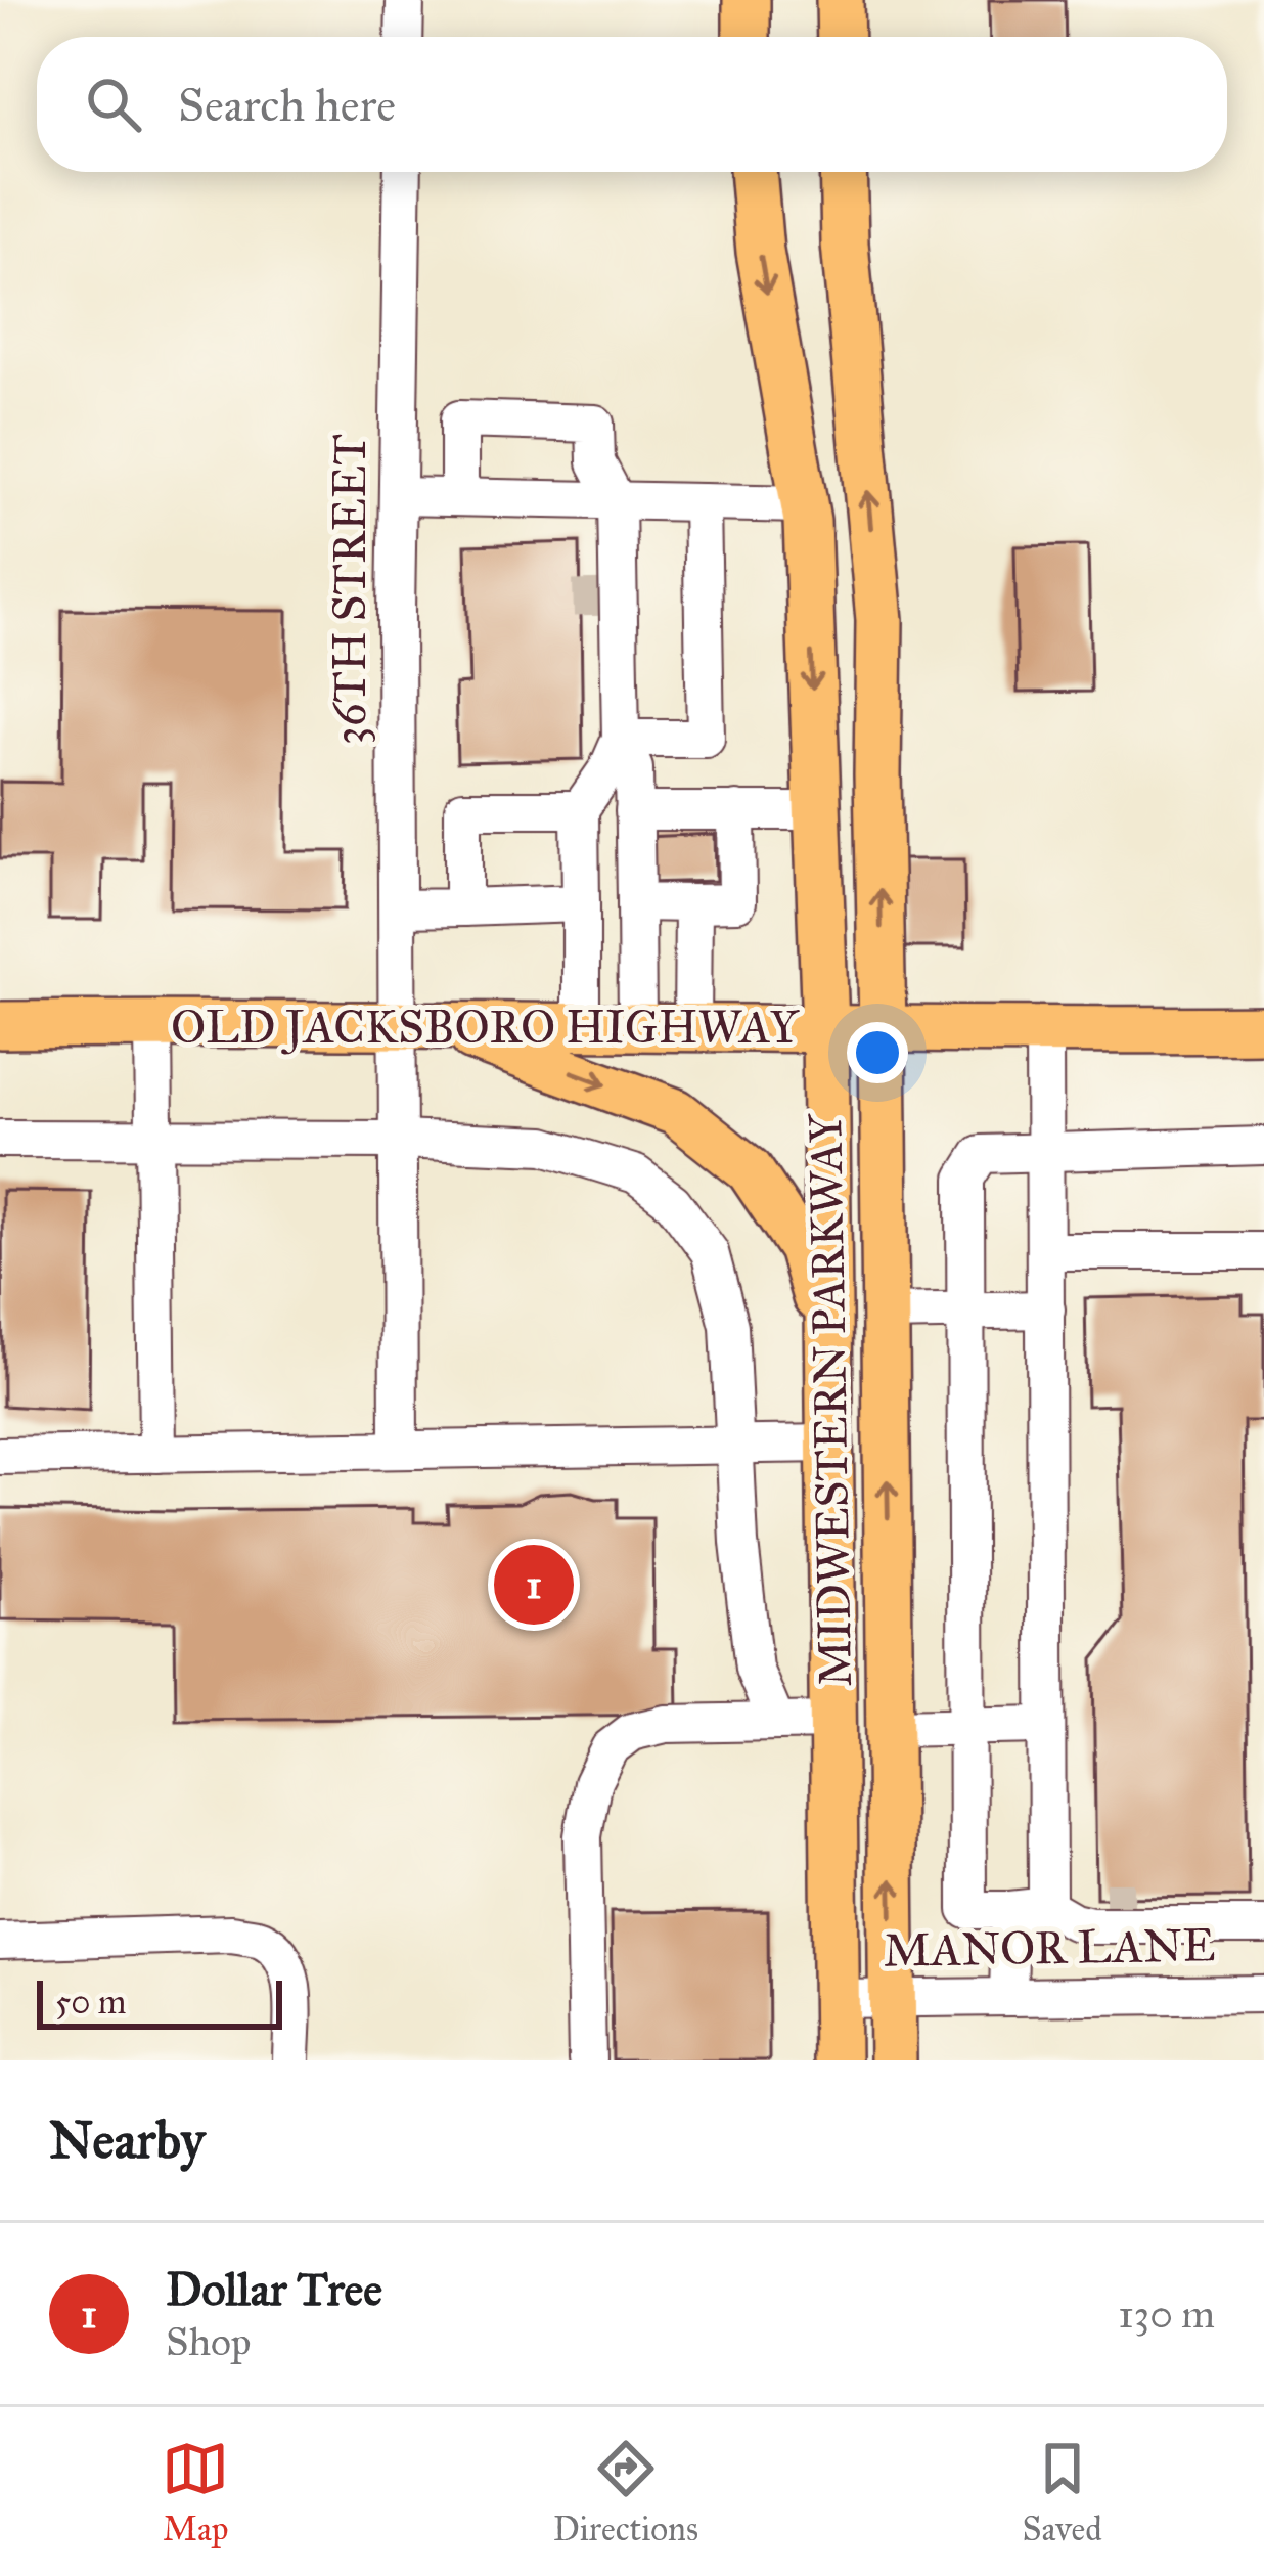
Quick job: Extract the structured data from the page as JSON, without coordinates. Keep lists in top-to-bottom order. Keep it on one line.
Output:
{"streets":{"main road":["OLD JACKSBORO HIGHWAY","MIDWESTERN PARKWAY"],"street":["36TH STREET","MANOR LANE"]},"crossings":[["36TH STREET","OLD JACKSBORO HIGHWAY"],["OLD JACKSBORO HIGHWAY","MIDWESTERN PARKWAY"],["MIDWESTERN PARKWAY","MANOR LANE"]],"scale_bar":"50 m","page":{"search":"Search here","pins":"1","scale":"50 m","heading":"Nearby","list":[{"mark":"1","name":"Dollar Tree","note":"Shop","value":"130 m"}],"nav":["Map","Directions","Saved"]}}
